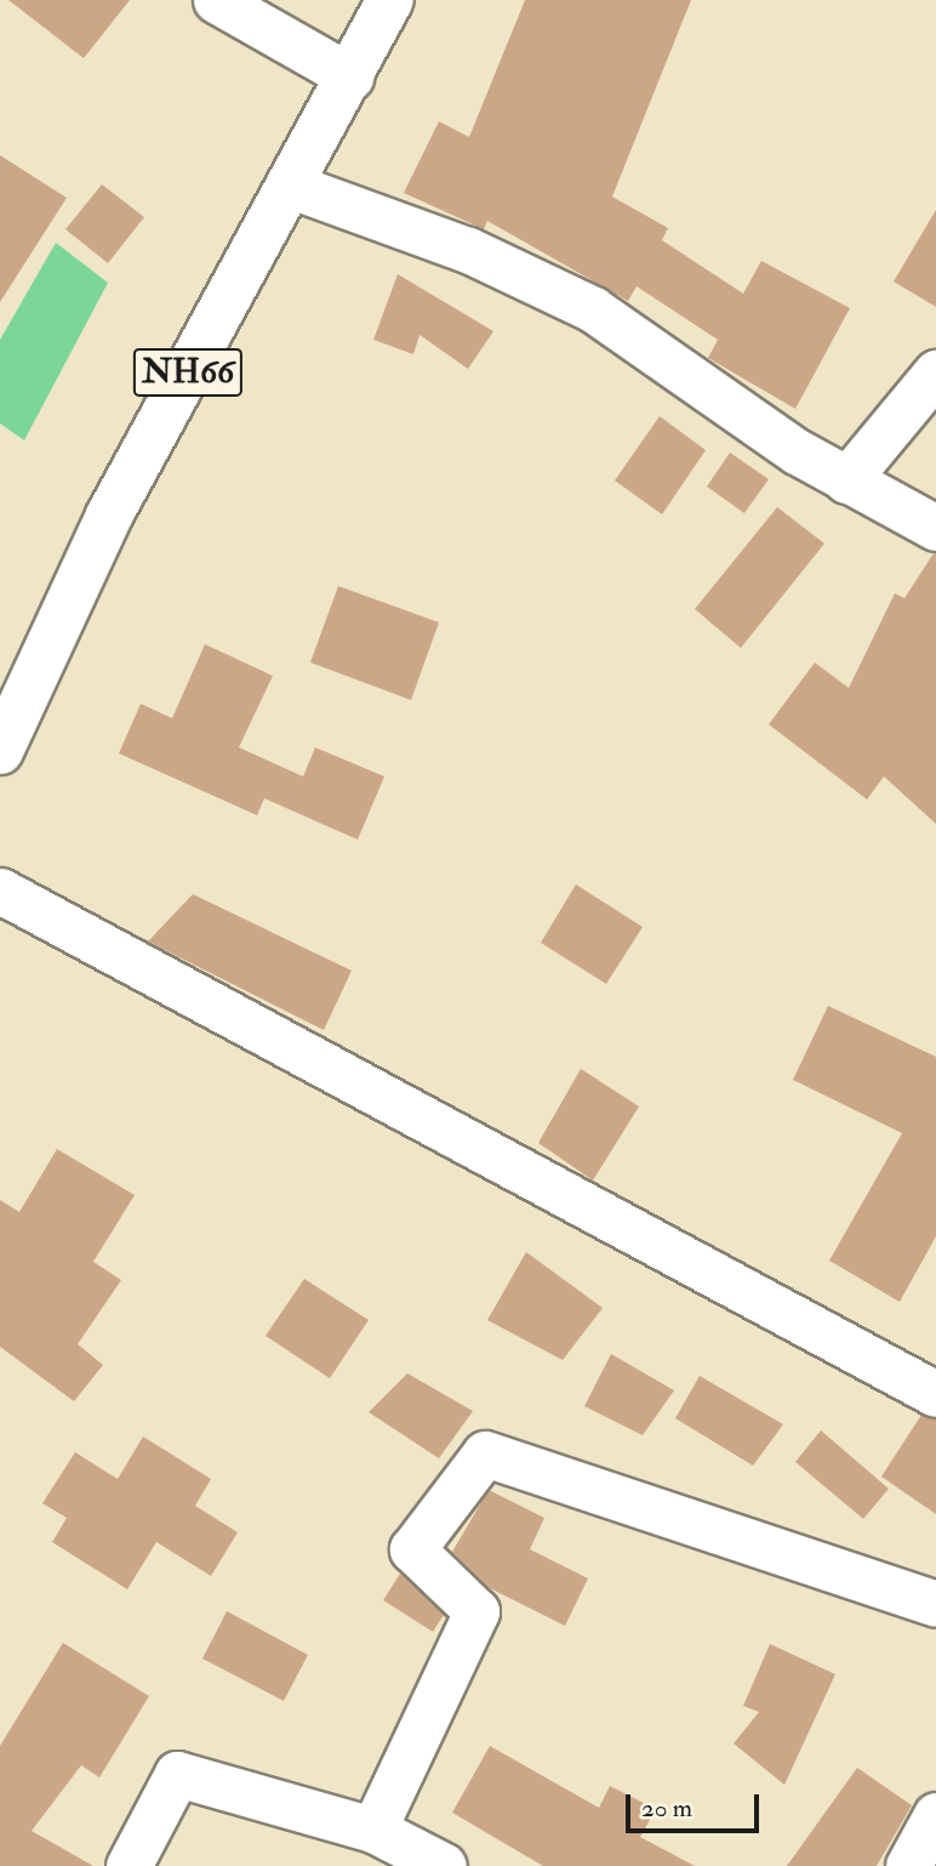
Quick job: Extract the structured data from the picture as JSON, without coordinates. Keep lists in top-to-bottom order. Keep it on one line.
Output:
{"streets":{"highway":["NH66"]},"scale_bar":"20 m"}
